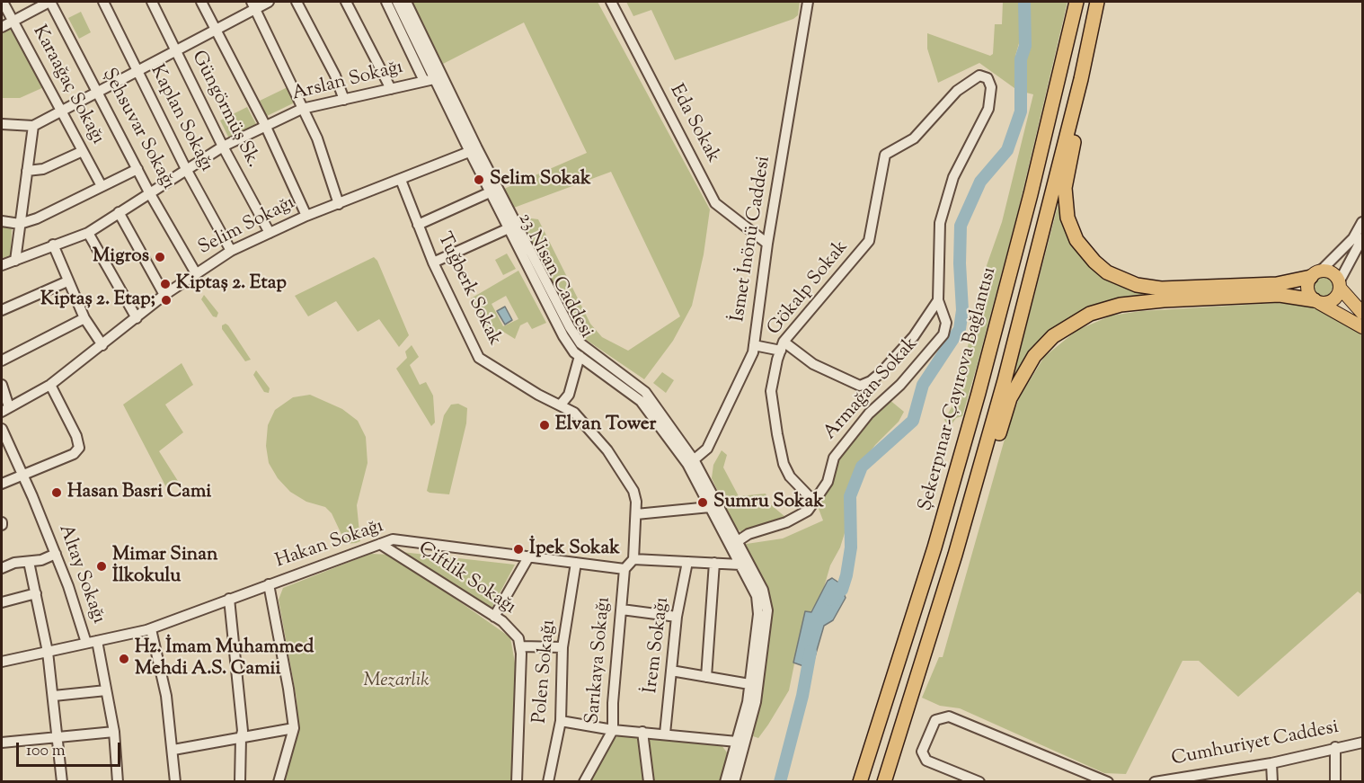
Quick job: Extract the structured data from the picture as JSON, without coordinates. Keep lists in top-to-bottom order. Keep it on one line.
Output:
{"streets":{"highway":["Şekerpınar-Çayırova Bağlantısı"],"street":["Arslan Sokağı","Karaağaç Sokağı","Güngörmüş Sk.","Kaplan Sokağı","Eda Sokak","Şehsuvar Sokağı","Selim Sokağı","İsmet İnönü Caddesi","23 Nisan Caddesi","Gökalp Sokak","Tuğberk Sokak","Armağan Sokak","Hakan Sokağı","Altay Sokağı","Çiftlik Sokağı","İrem Sokağı","Sarıkaya Sokağı","Polen Sokağı","Cumhuriyet Caddesi"]},"crossings":[["Arslan Sokağı","Güngörmüş Sk."],["Arslan Sokağı","Kaplan Sokağı"],["Arslan Sokağı","Şehsuvar Sokağı"],["Arslan Sokağı","23 Nisan Caddesi"],["Güngörmüş Sk.","Selim Sokağı"],["Kaplan Sokağı","Selim Sokağı"],["Eda Sokak","İsmet İnönü Caddesi"],["Şehsuvar Sokağı","Selim Sokağı"],["Selim Sokağı","23 Nisan Caddesi"],["Selim Sokağı","Tuğberk Sokak"],["İsmet İnönü Caddesi","23 Nisan Caddesi"],["Gökalp Sokak","Armağan Sokak"],["Hakan Sokağı","Altay Sokağı"],["Hakan Sokağı","Çiftlik Sokağı"],["Hakan Sokağı","Sarıkaya Sokağı"],["Hakan Sokağı","Polen Sokağı"]],"parks":["Mezarlık"],"places":["Selim Sokak","Migros","Kiptaş 2. Etap","Kiptaş 2. Etap;","Elvan Tower","Hasan Basri Cami","Sumru Sokak","İpek Sokak","Mimar Sinan İlkokulu","Hz. İmam Muhammed Mehdi A.S. Camii"],"scale_bar":"100 m"}
